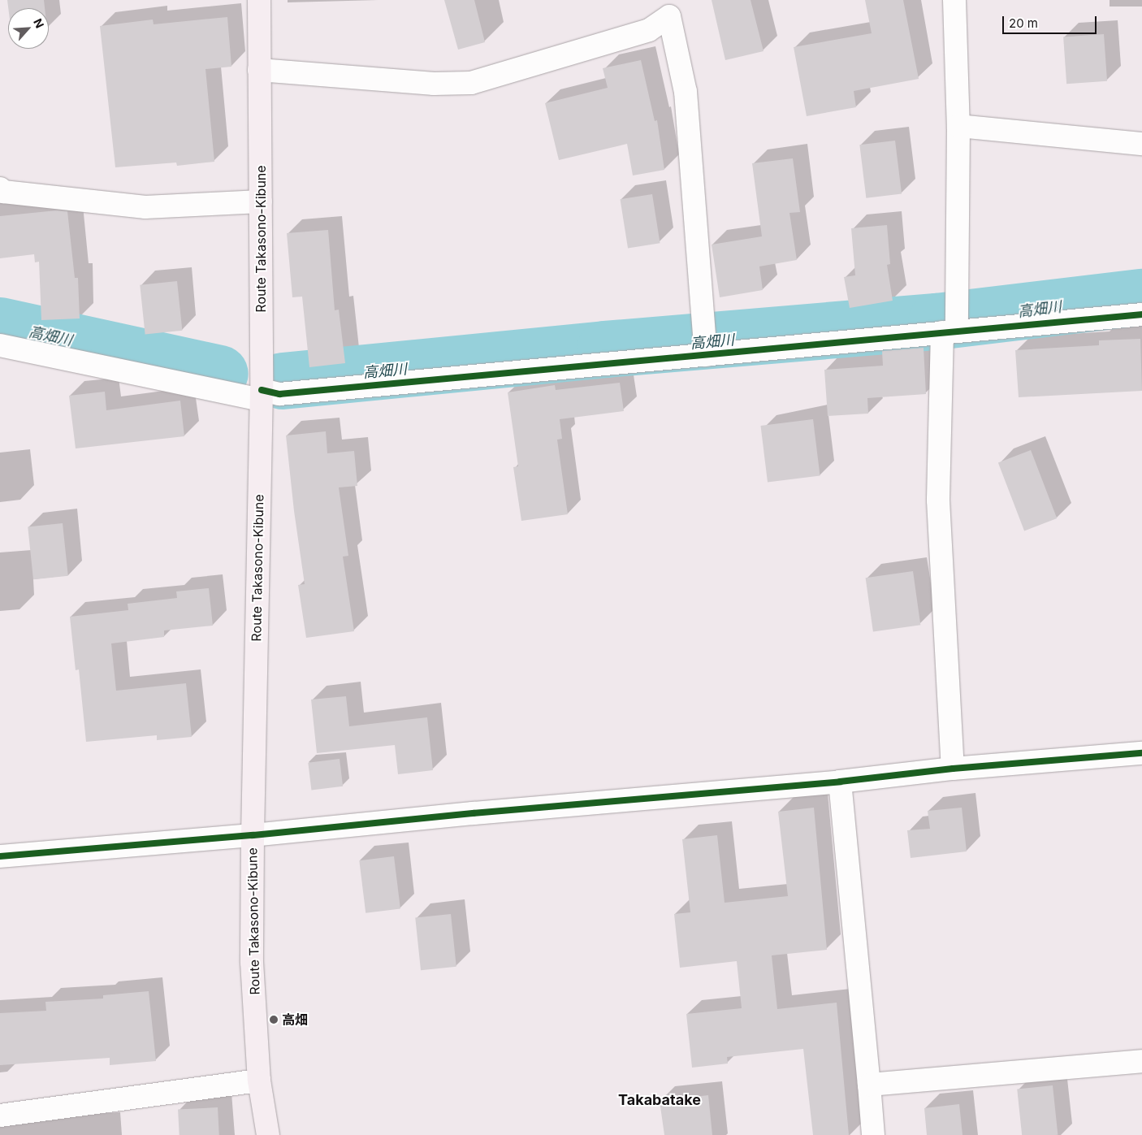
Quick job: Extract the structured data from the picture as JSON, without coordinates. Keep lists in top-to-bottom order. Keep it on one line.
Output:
{"streets":{"main road":["Route Takasono-Kibune"]},"districts":["Takabatake"],"water":["高畑川"],"places":["高畑"],"scale_bar":"20 m","north":"top right"}
